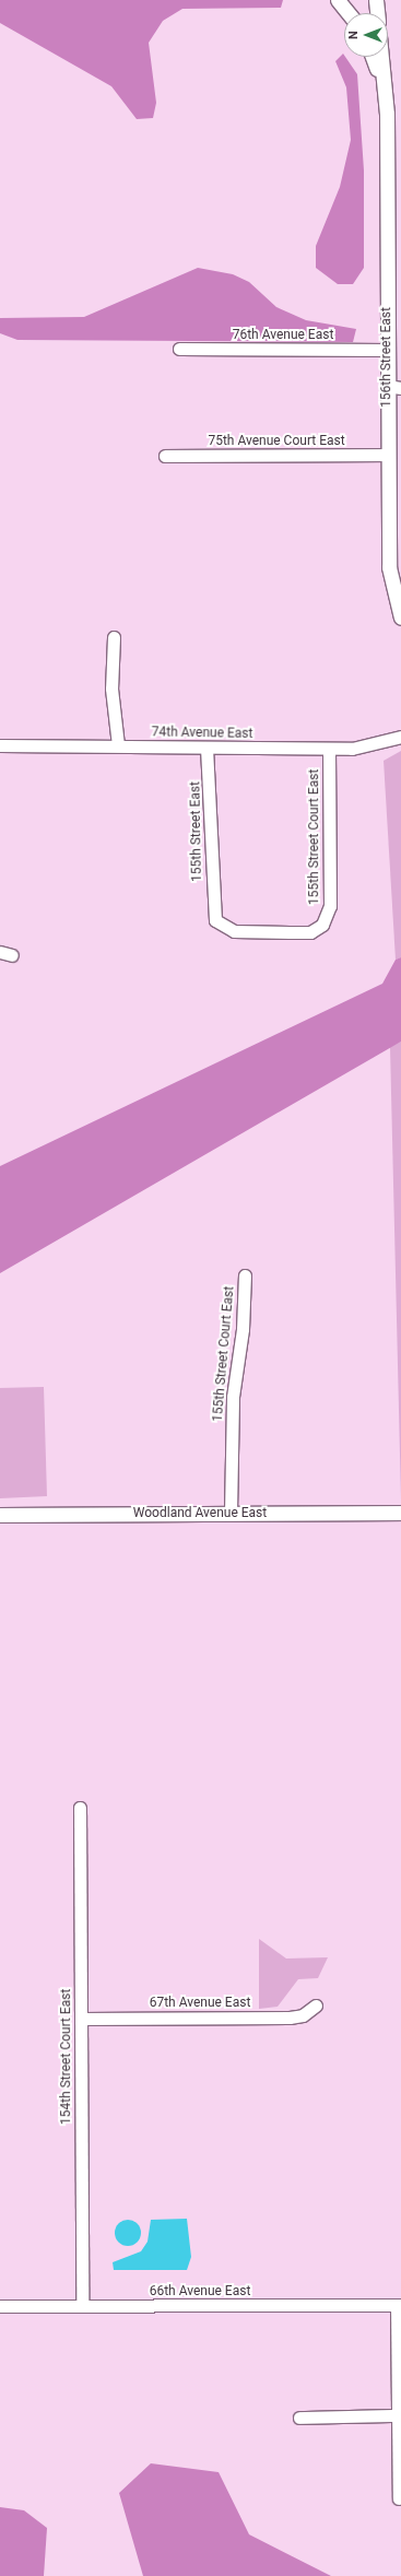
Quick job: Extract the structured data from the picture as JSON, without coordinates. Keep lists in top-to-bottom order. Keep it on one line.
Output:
{"streets":{"street":["76th Avenue East","156th Street East","75th Avenue Court East","74th Avenue East","155th Street East","155th Street Court East","Woodland Avenue East","67th Avenue East","154th Street Court East","66th Avenue East"]},"crossings":[["76th Avenue East","156th Street East"],["156th Street East","75th Avenue Court East"],["74th Avenue East","155th Street East"],["74th Avenue East","155th Street Court East"],["155th Street East","155th Street Court East"],["155th Street Court East","Woodland Avenue East"],["67th Avenue East","154th Street Court East"],["154th Street Court East","66th Avenue East"]],"north":"left"}
